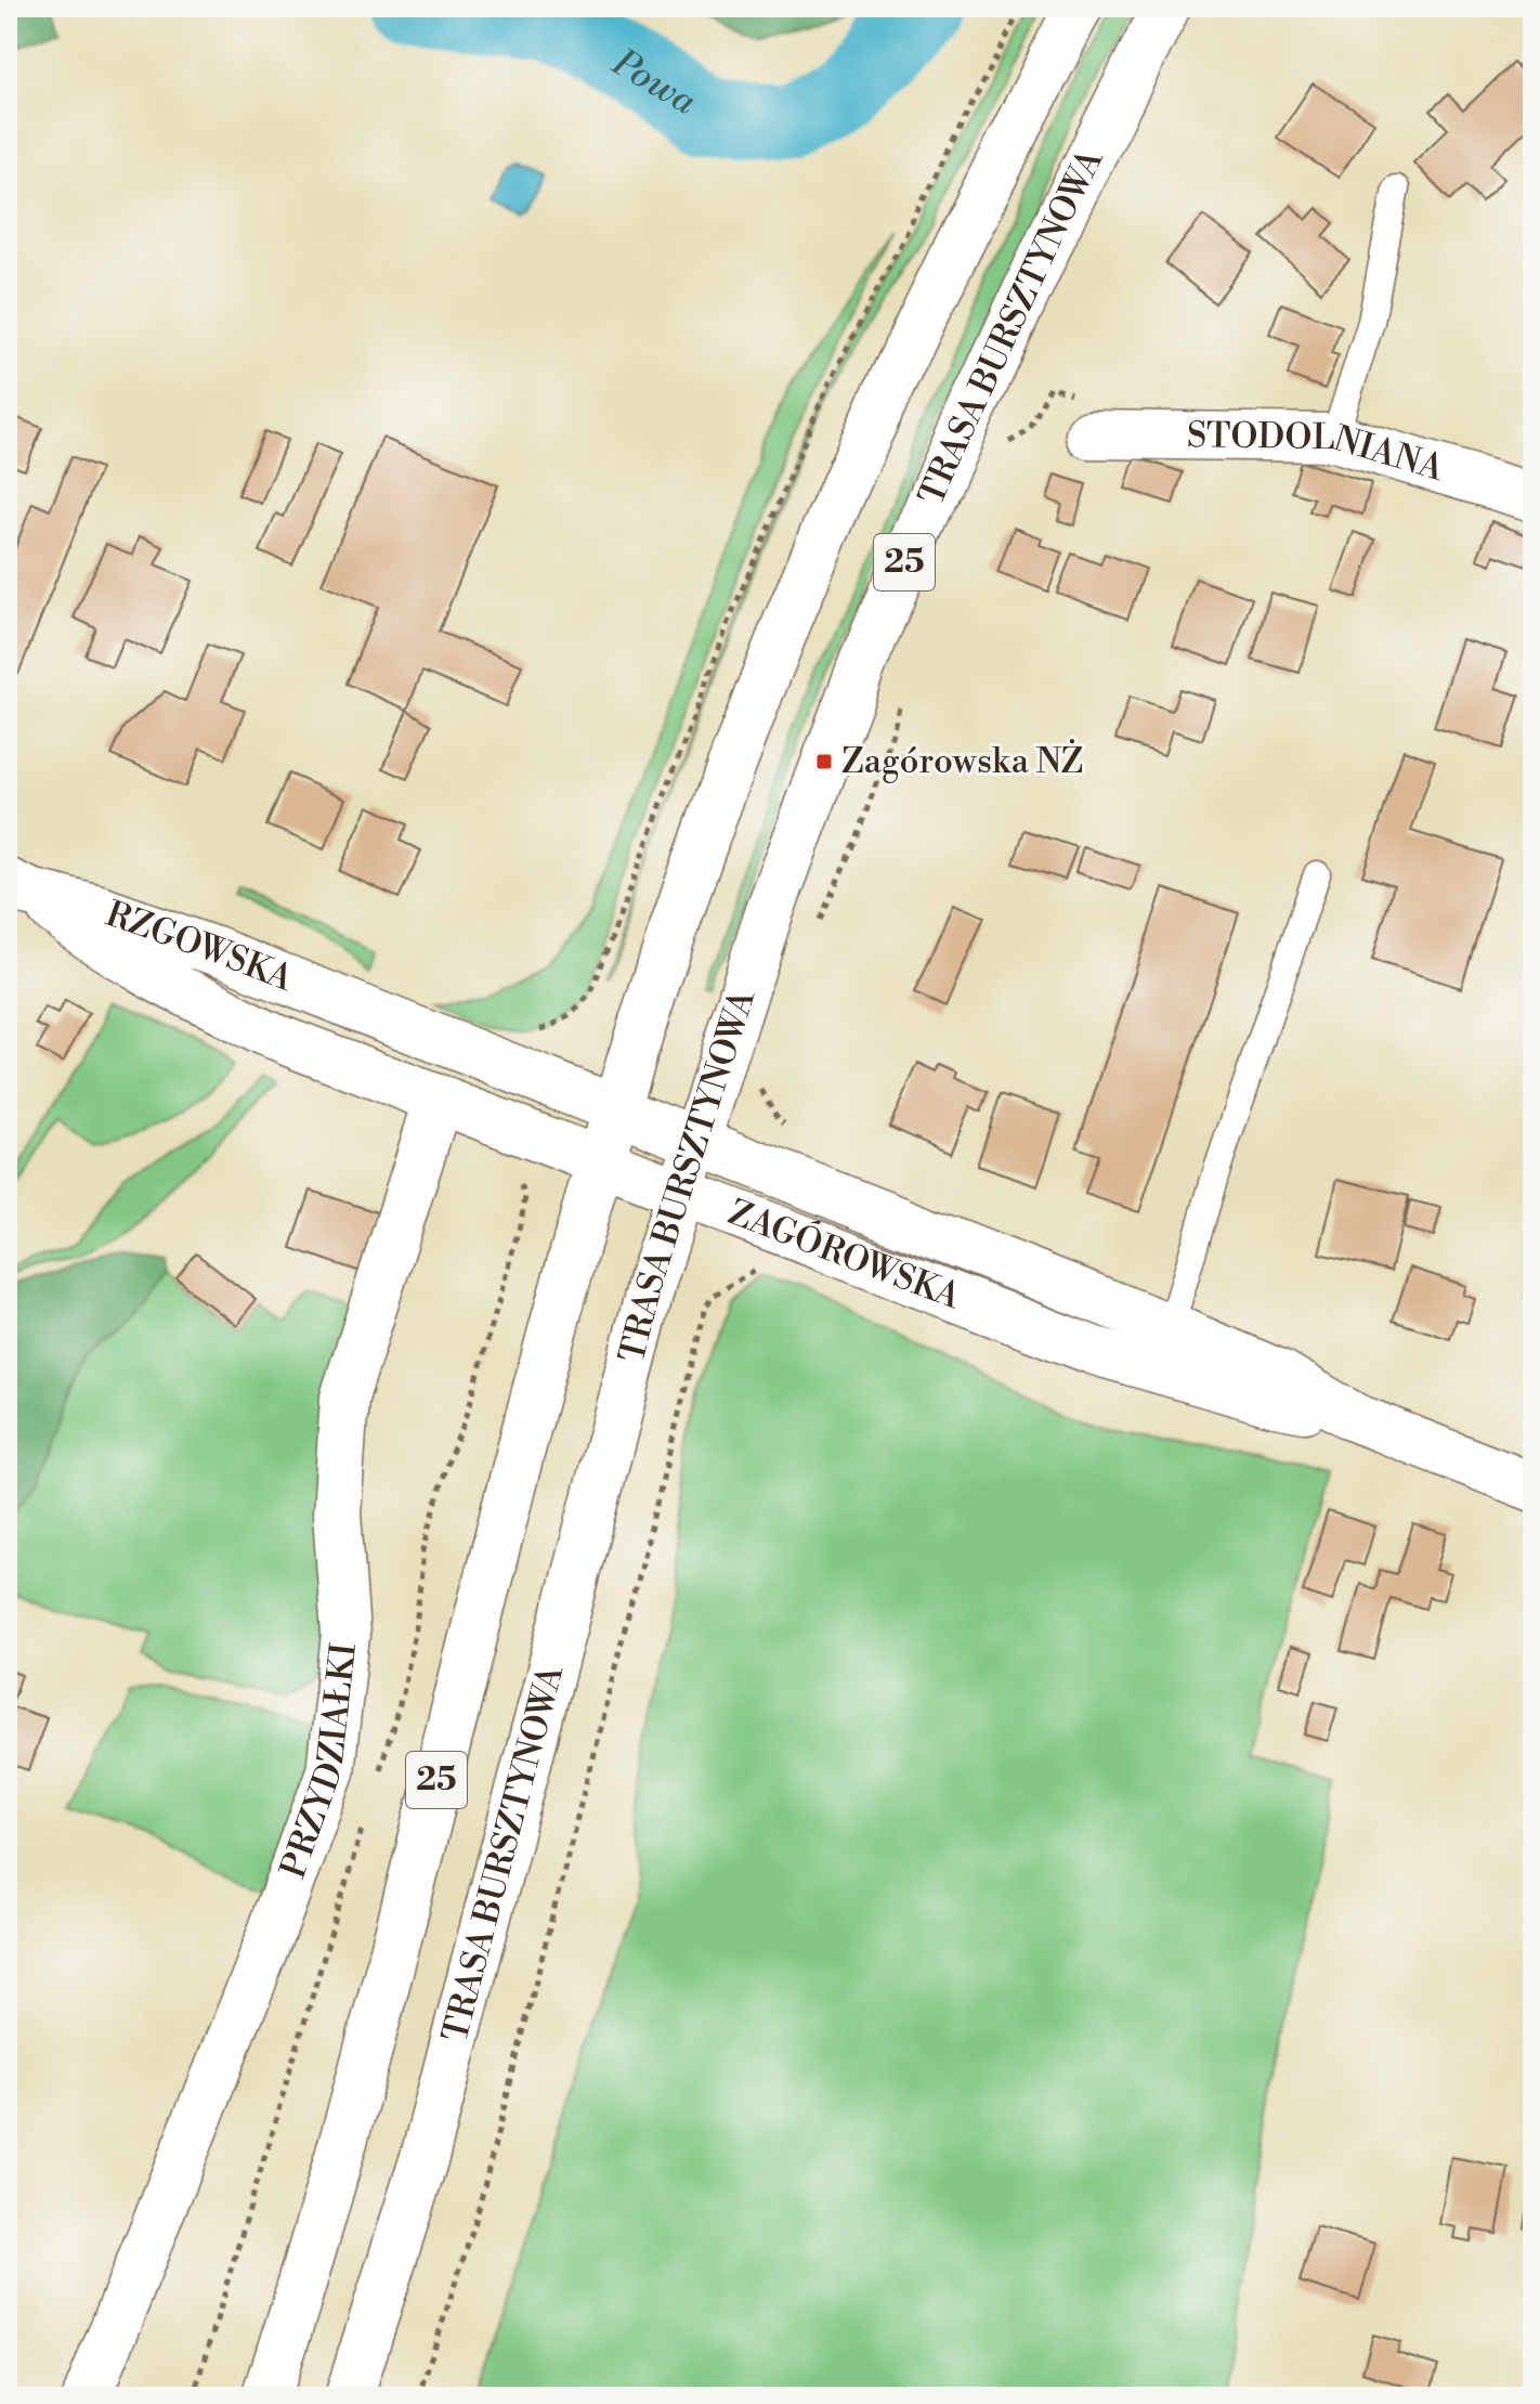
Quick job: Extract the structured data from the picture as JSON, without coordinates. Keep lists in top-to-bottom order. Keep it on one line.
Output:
{"streets":{"main road":["TRASA BURSZTYNOWA","STODOLNIANA","25","RZGOWSKA","ZAGÓROWSKA","PRZYDZIAŁKI"]},"crossings":[["TRASA BURSZTYNOWA","ZAGÓROWSKA"],["25","ZAGÓROWSKA"],["RZGOWSKA","ZAGÓROWSKA"],["ZAGÓROWSKA","PRZYDZIAŁKI"]],"water":["Powa"],"places":{"transit":["Zagórowska NŻ"]}}
